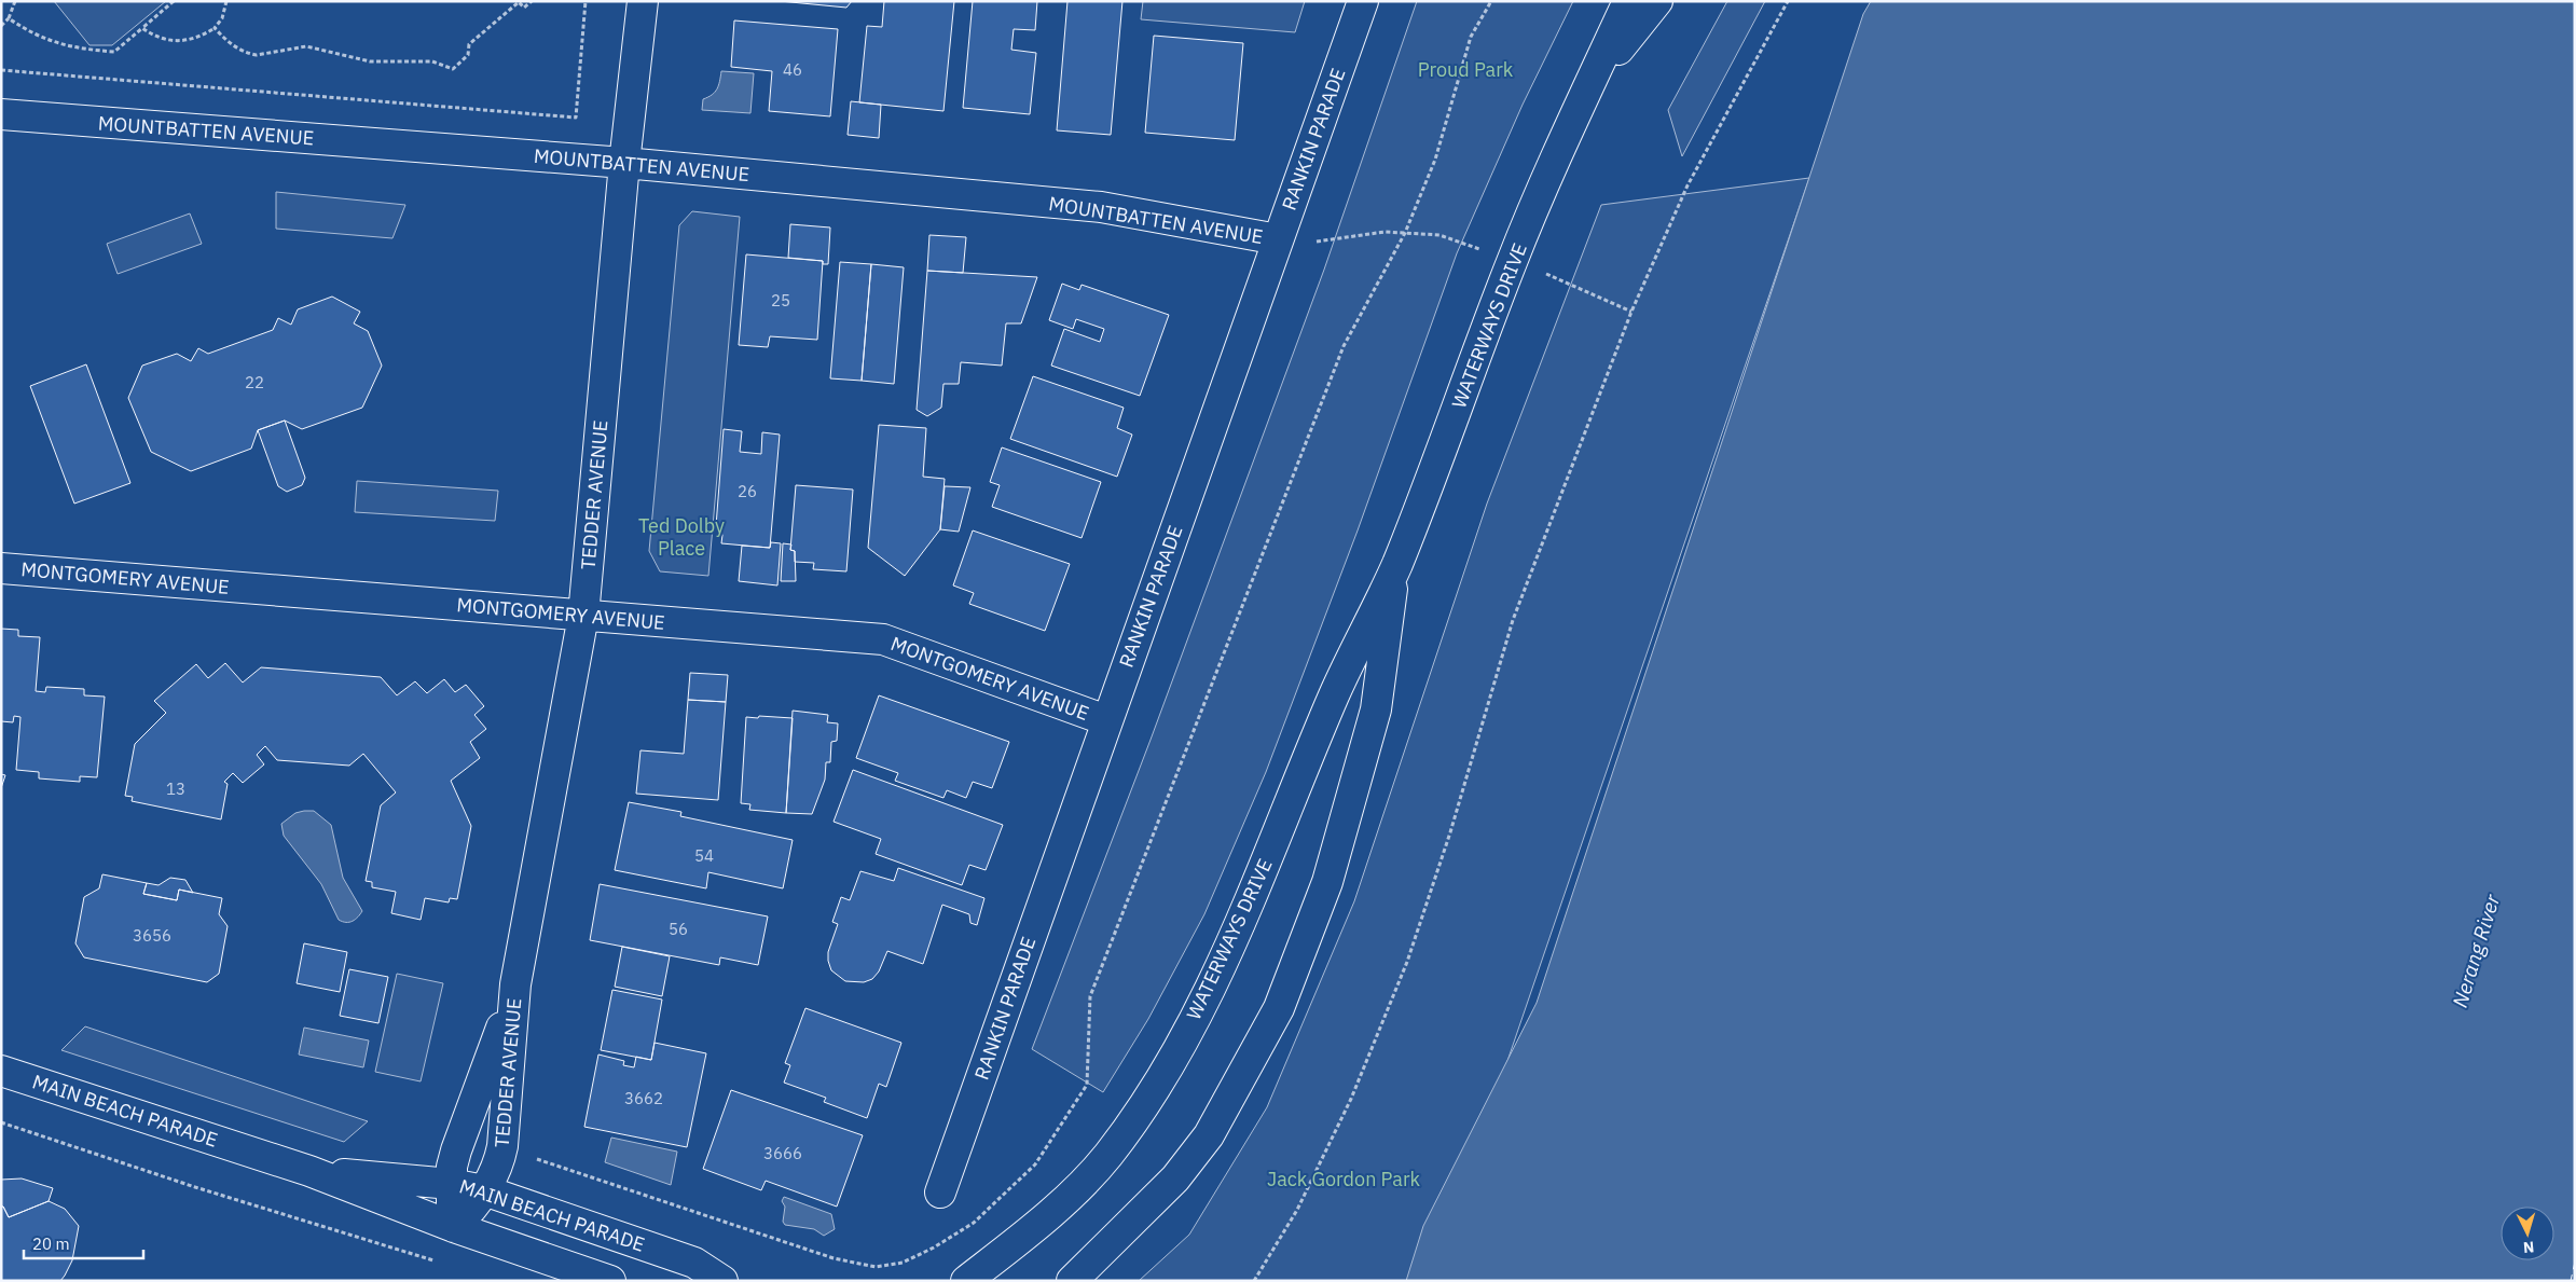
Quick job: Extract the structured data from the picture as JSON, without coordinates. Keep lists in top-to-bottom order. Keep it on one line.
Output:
{"streets":{"street":["MOUNTBATTEN AVENUE","RANKIN PARADE","WATERWAYS DRIVE","TEDDER AVENUE","MONTGOMERY AVENUE","MAIN BEACH PARADE"]},"crossings":[["MOUNTBATTEN AVENUE","RANKIN PARADE"],["MOUNTBATTEN AVENUE","TEDDER AVENUE"],["RANKIN PARADE","MONTGOMERY AVENUE"],["TEDDER AVENUE","MONTGOMERY AVENUE"],["TEDDER AVENUE","MAIN BEACH PARADE"]],"water":["Nerang River"],"parks":["Proud Park","Ted Dolby Place","Jack Gordon Park"],"house_numbers":["46","25","22","26","13","54","56","3656","3662","3666"],"scale_bar":"20 m","north":"bottom"}
